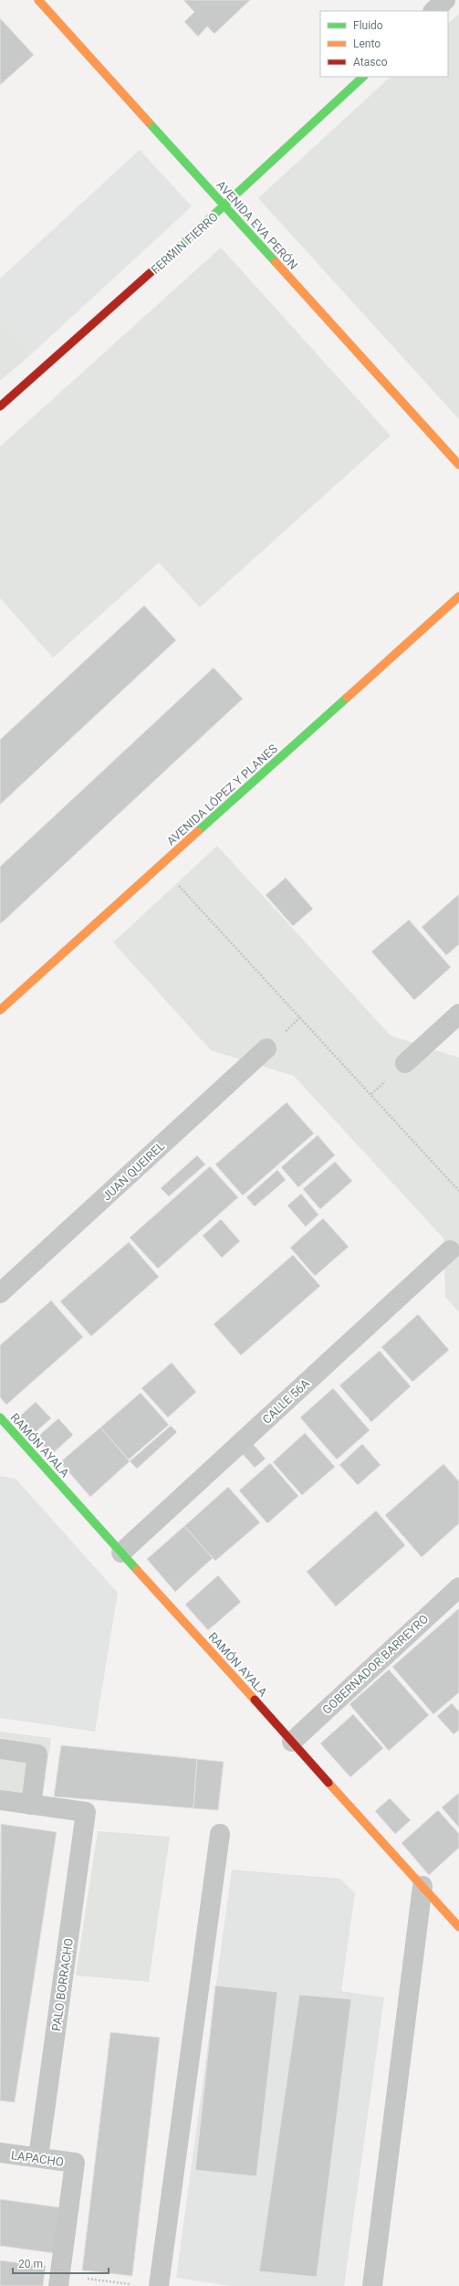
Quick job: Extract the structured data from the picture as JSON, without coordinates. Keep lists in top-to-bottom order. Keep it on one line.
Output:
{"streets":{"main road":["AVENIDA EVA PERÓN","FERMIN FIERRO","AVENIDA LÓPEZ Y PLANES","RAMÓN AYALA"],"street":["JUAN QUEIREL","CALLE 56A","GOBERNADOR BARREYRO","PALO BORRACHO","LAPACHO"]},"crossings":[["AVENIDA EVA PERÓN","FERMIN FIERRO"],["CALLE 56A","RAMÓN AYALA"],["RAMÓN AYALA","GOBERNADOR BARREYRO"],["PALO BORRACHO","LAPACHO"]],"legend":["Fluido","Lento","Atasco"],"scale_bar":"20 m"}
